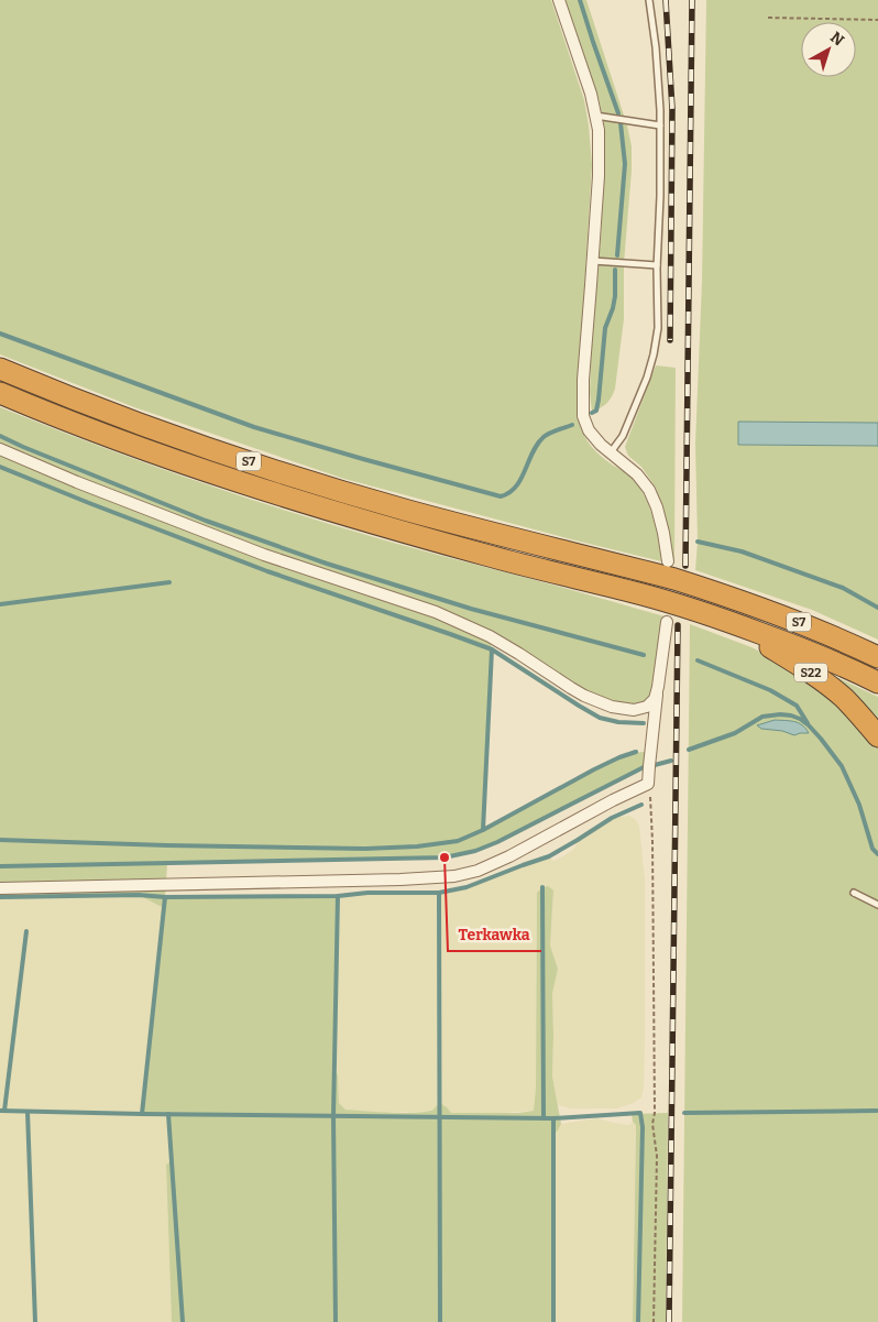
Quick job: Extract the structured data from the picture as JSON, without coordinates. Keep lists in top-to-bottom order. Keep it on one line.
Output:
{"streets":{"highway":["S7","S22"]},"crossings":[["S7","S22"]],"places":["Terkawka"],"north":"top right"}
